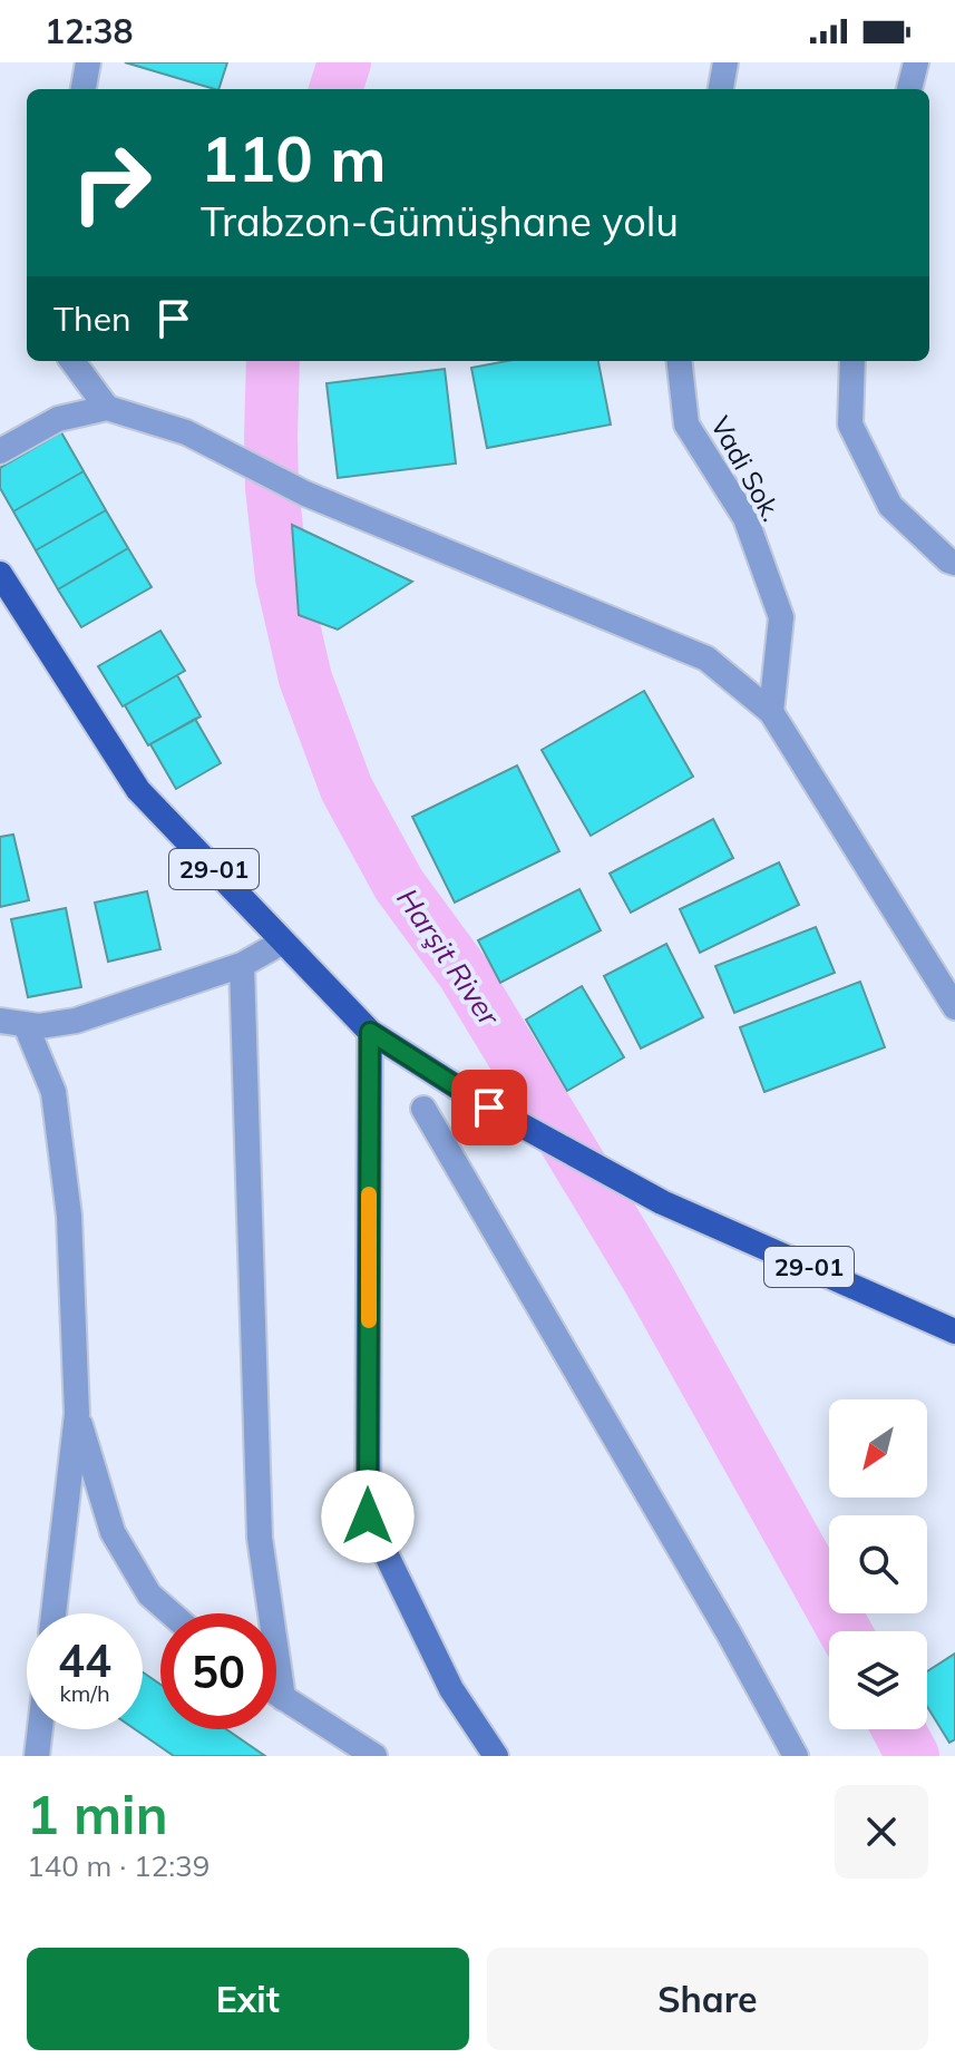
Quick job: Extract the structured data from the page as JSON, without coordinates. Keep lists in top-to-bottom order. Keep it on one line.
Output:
{"streets":{"main road":["29-01"],"street":["Vadi Sok."]},"water":["Harşit River"],"north":"bottom left","page":{"status":"12:38","turn":["110 m","Trabzon-Gümüşhane yolu"],"then":"Then","speed":"44 km/h","limit":"50","heading":["1 min","140 m · 12:39"],"buttons":["Exit","Share"]}}
